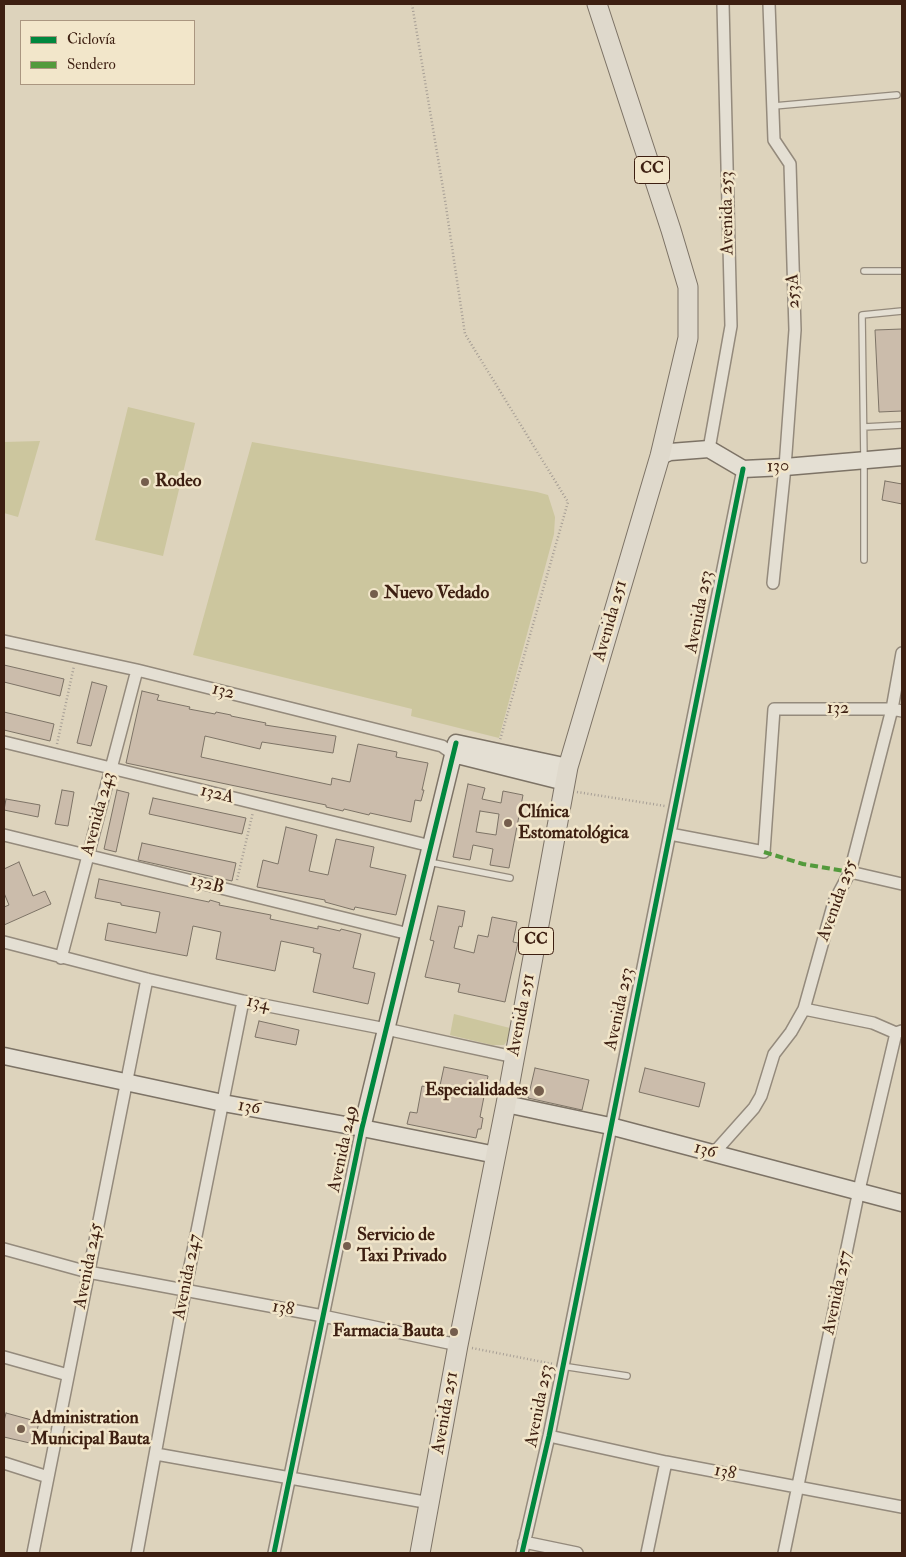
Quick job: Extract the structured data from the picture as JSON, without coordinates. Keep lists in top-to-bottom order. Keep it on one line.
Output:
{"streets":{"main road":["CC","Avenida 251"],"street":["Avenida 253","253A","130","132","132A","Avenida 243","132B","Avenida 255","134","136","Avenida 249","Avenida 245","Avenida 247","Avenida 257","138"]},"crossings":[["Avenida 253","130"],["Avenida 253","132"],["Avenida 253","136"],["Avenida 253","138"],["253A","130"],["Avenida 251","132"],["Avenida 251","134"],["Avenida 251","136"],["Avenida 251","138"],["132","Avenida 243"],["132","Avenida 255"],["132","Avenida 249"],["132A","Avenida 243"],["132A","Avenida 249"],["Avenida 243","132B"],["Avenida 243","134"],["132B","Avenida 249"],["Avenida 255","136"],["134","Avenida 249"],["134","Avenida 245"],["134","Avenida 247"],["136","Avenida 249"],["136","Avenida 245"],["136","Avenida 247"],["136","Avenida 257"],["Avenida 249","138"],["Avenida 245","138"],["Avenida 247","138"],["Avenida 257","138"]],"places":["Rodeo","Nuevo Vedado","Clínica Estomatológica","Especialidades","Servicio de Taxi Privado","Farmacia Bauta","Administration Municipal Bauta"],"legend":["Ciclovía","Sendero"]}
